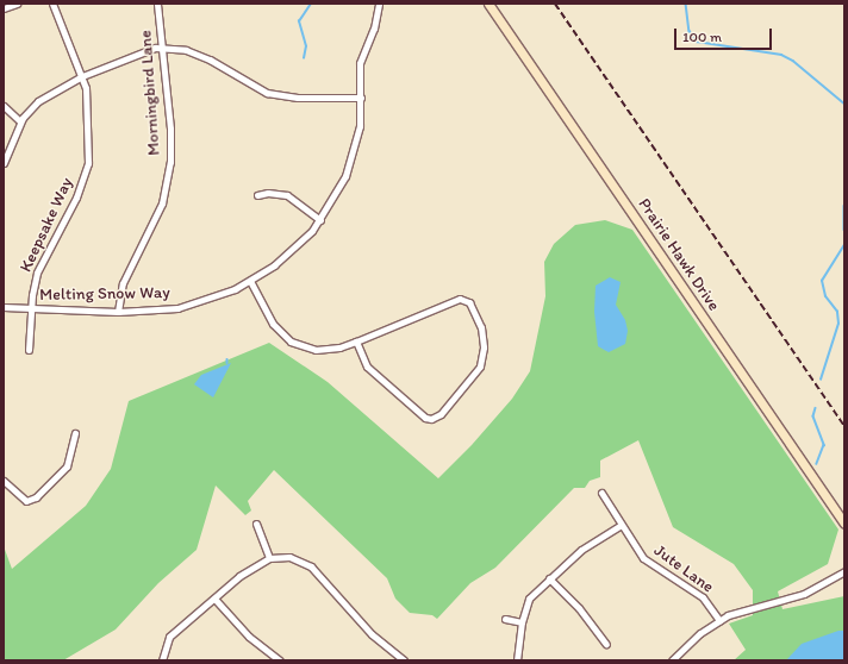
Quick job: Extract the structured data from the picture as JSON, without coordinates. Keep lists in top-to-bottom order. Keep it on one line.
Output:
{"streets":{"street":["Morningbird Lane","Keepsake Way","Prairie Hawk Drive","Melting Snow Way","Jute Lane"]},"crossings":[["Morningbird Lane","Melting Snow Way"],["Keepsake Way","Melting Snow Way"]],"scale_bar":"100 m"}
